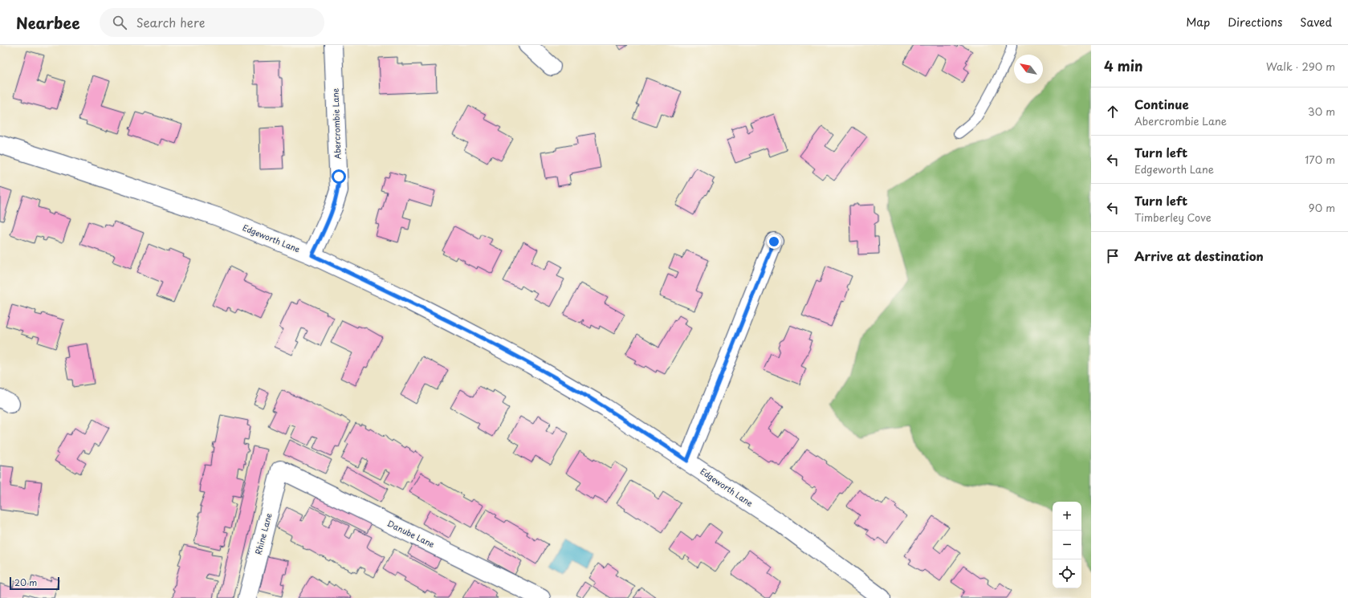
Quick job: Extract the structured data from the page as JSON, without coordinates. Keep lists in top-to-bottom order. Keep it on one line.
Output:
{"streets":{"street":["Abercrombie Lane","Edgeworth Lane","Rhine Lane","Danube Lane"]},"crossings":[["Abercrombie Lane","Edgeworth Lane"],["Rhine Lane","Danube Lane"]],"scale_bar":"20 m","north":"top left","page":{"header":"Nearbee","search":"Search here","nav":["Map","Directions","Saved"],"heading":["4 min","Walk · 290 m"],"list":[["Continue","Abercrombie Lane","30 m"],["Turn left","Edgeworth Lane","170 m"],["Turn left","Timberley Cove","90 m"],"Arrive at destination"],"map_buttons":["+","−"],"scale":"20 m"}}
